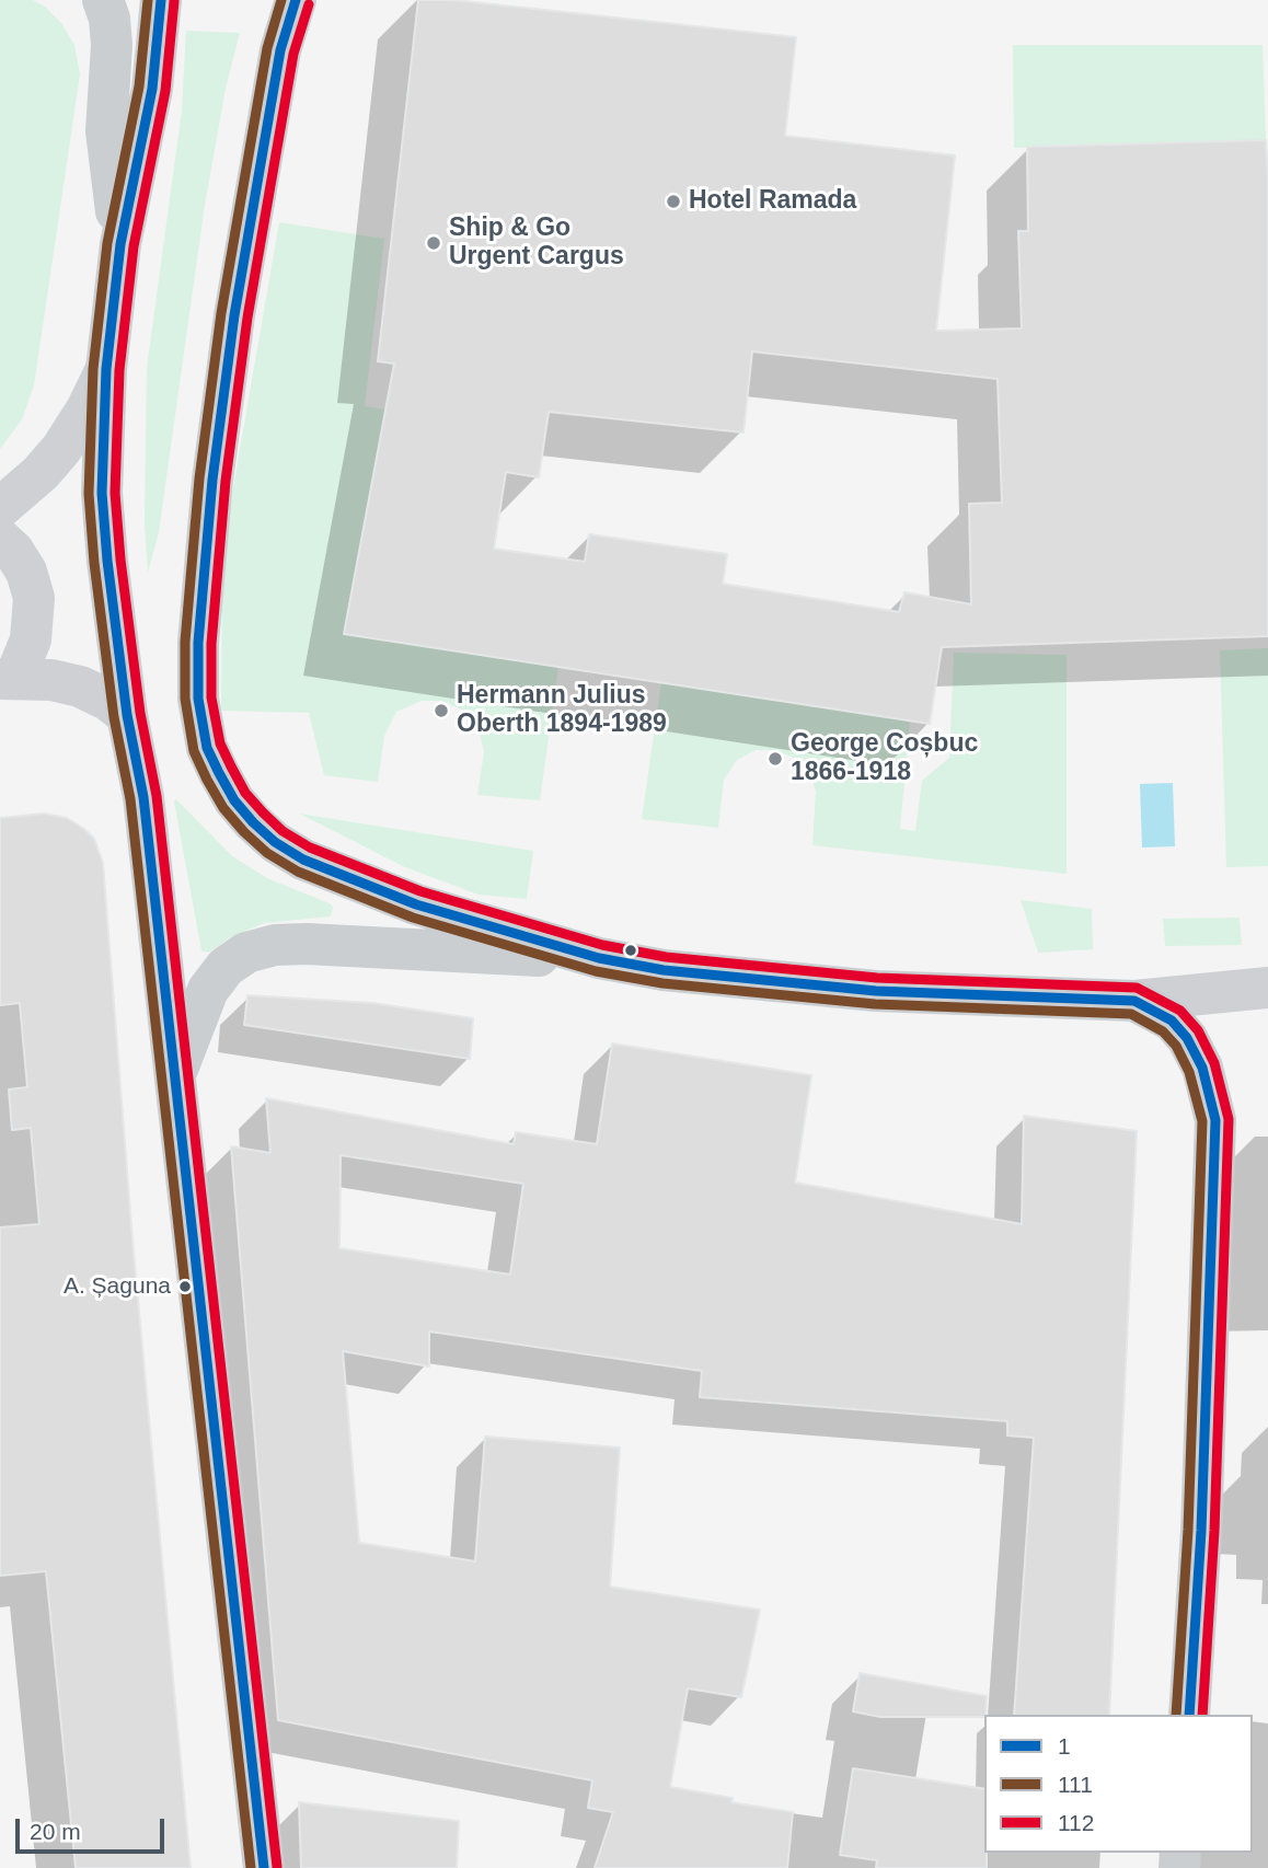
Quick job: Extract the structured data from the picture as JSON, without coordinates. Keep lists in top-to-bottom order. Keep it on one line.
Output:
{"places":["Hotel Ramada","Ship & Go Urgent Cargus","Hermann Julius Oberth 1894-1989","George Coșbuc 1866-1918","A. Șaguna"],"lines":["transit line 1","transit line 111","transit line 112"],"legend":["1","111","112"],"scale_bar":"20 m"}
